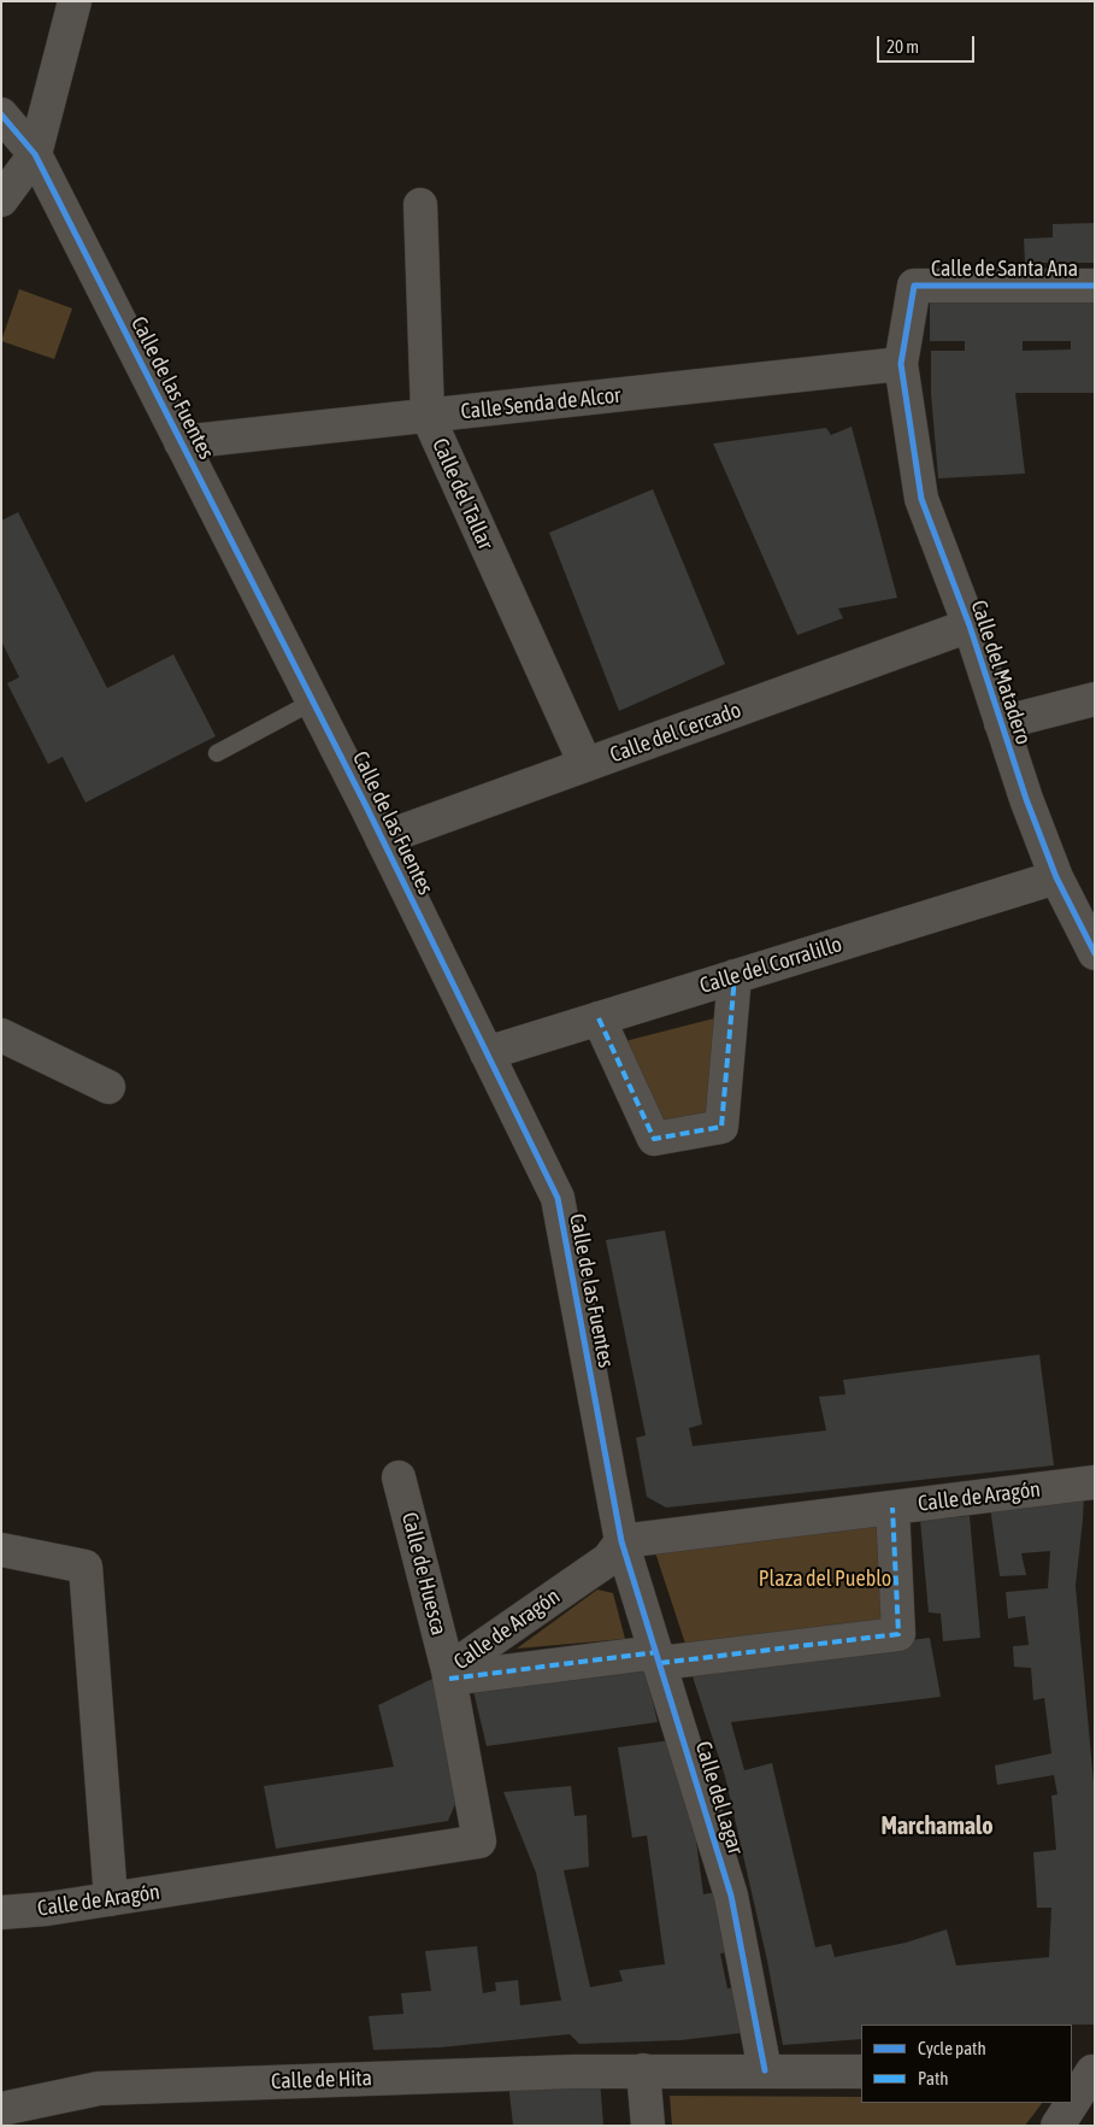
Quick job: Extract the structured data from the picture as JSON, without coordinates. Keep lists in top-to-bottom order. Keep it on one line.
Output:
{"streets":{"street":["Calle de Santa Ana","Calle de las Fuentes","Calle Senda de Alcor","Calle del Tallar","Calle del Matadero","Calle del Cercado","Calle del Corralillo","Calle de Aragón","Calle de Huesca","Calle del Lagar","Calle de Hita"]},"crossings":[["Calle de Santa Ana","Calle del Matadero"],["Calle de las Fuentes","Calle Senda de Alcor"],["Calle de las Fuentes","Calle del Cercado"],["Calle de las Fuentes","Calle del Corralillo"],["Calle de las Fuentes","Calle de Aragón"],["Calle de las Fuentes","Calle del Lagar"],["Calle Senda de Alcor","Calle del Tallar"],["Calle Senda de Alcor","Calle del Matadero"],["Calle del Tallar","Calle del Cercado"],["Calle del Matadero","Calle del Cercado"],["Calle del Matadero","Calle del Corralillo"],["Calle de Aragón","Calle de Huesca"],["Calle de Aragón","Calle del Lagar"],["Calle del Lagar","Calle de Hita"]],"districts":["Marchamalo"],"parks":["Plaza del Pueblo"],"legend":["Cycle path","Path"],"scale_bar":"20 m"}
